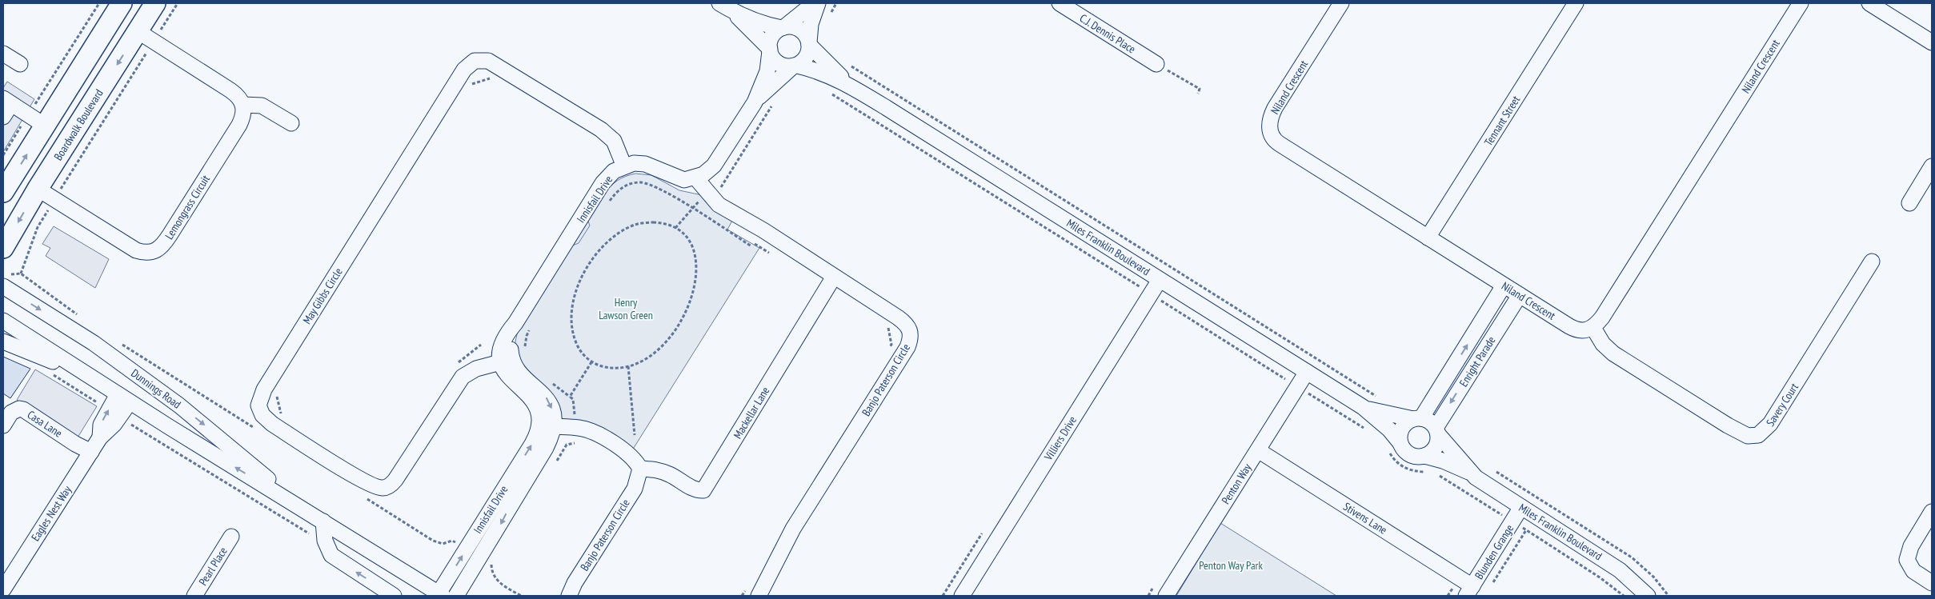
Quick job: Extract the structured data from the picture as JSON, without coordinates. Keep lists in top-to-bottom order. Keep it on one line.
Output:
{"streets":{"main road":["Boardwalk Boulevard"],"street":["C.J. Dennis Place","Niland Crescent","Tennant Street","Innisfail Drive","Lemongrass Circuit","Miles Franklin Boulevard","May Gibbs Circle","Enright Parade","Banjo Paterson Circle","Dunnings Road","Savery Court","Mackellar Lane","Casa Lane","Villiers Drive","Penton Way","Eagles Nest Way","Stivens Lane","Blunden Grange","Pearl Place"]},"crossings":[["Niland Crescent","Tennant Street"],["Niland Crescent","Enright Parade"],["Niland Crescent","Savery Court"],["Boardwalk Boulevard","Lemongrass Circuit"],["Innisfail Drive","May Gibbs Circle"],["Innisfail Drive","Banjo Paterson Circle"],["Innisfail Drive","Dunnings Road"],["Miles Franklin Boulevard","Enright Parade"],["Miles Franklin Boulevard","Villiers Drive"],["Miles Franklin Boulevard","Penton Way"],["Miles Franklin Boulevard","Blunden Grange"],["Banjo Paterson Circle","Mackellar Lane"],["Dunnings Road","Eagles Nest Way"],["Casa Lane","Eagles Nest Way"],["Penton Way","Stivens Lane"],["Stivens Lane","Blunden Grange"]],"parks":["Henry Lawson Green","Penton Way Park"]}
